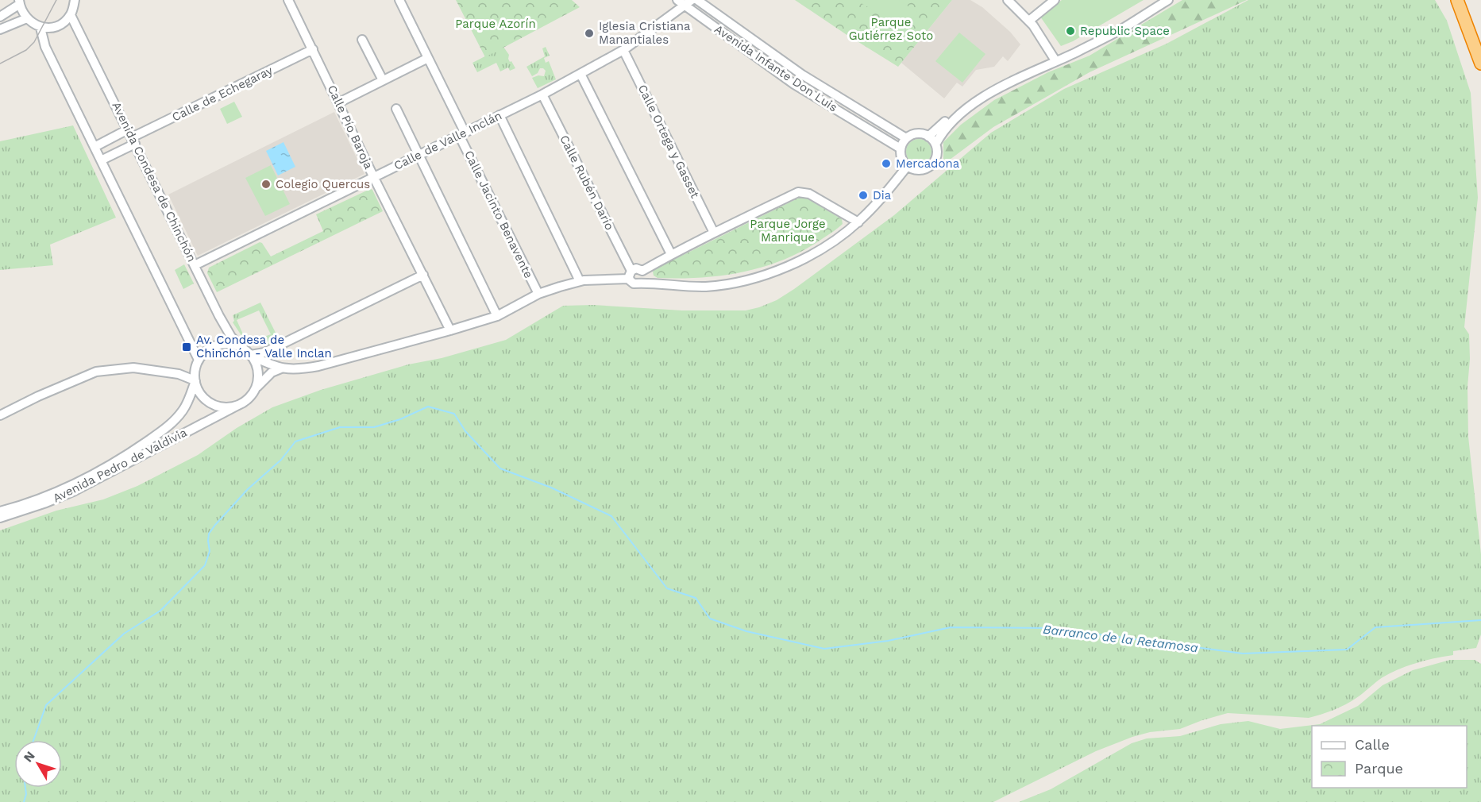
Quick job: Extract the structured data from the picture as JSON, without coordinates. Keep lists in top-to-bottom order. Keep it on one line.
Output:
{"streets":{"street":["Avenida Infante Don Luis","Calle de Echegaray","Calle Pío Baroja","Calle de Valle Inclán","Calle Ortega y Gasset","Avenida Condesa de Chinchón","Calle Rubén Darío","Calle Jacinto Benavente","Avenida Pedro de Valdivia"]},"crossings":[["Avenida Infante Don Luis","Calle de Valle Inclán"],["Calle de Echegaray","Calle Pío Baroja"],["Calle de Echegaray","Avenida Condesa de Chinchón"],["Calle Pío Baroja","Calle de Valle Inclán"],["Calle de Valle Inclán","Calle Ortega y Gasset"],["Calle de Valle Inclán","Avenida Condesa de Chinchón"],["Calle de Valle Inclán","Calle Rubén Darío"],["Calle de Valle Inclán","Calle Jacinto Benavente"],["Avenida Condesa de Chinchón","Avenida Pedro de Valdivia"]],"water":["Barranco de la Retamosa"],"parks":["Parque Gutiérrez Soto","Parque Azorín","Parque Jorge Manrique"],"places":{"other":["Republic Space","Iglesia Cristiana Manantiales","Mercadona","Colegio Quercus","Dia"],"transit":["Av. Condesa de Chinchón - Valle Inclan"]},"legend":["Calle","Parque"],"north":"top left"}
